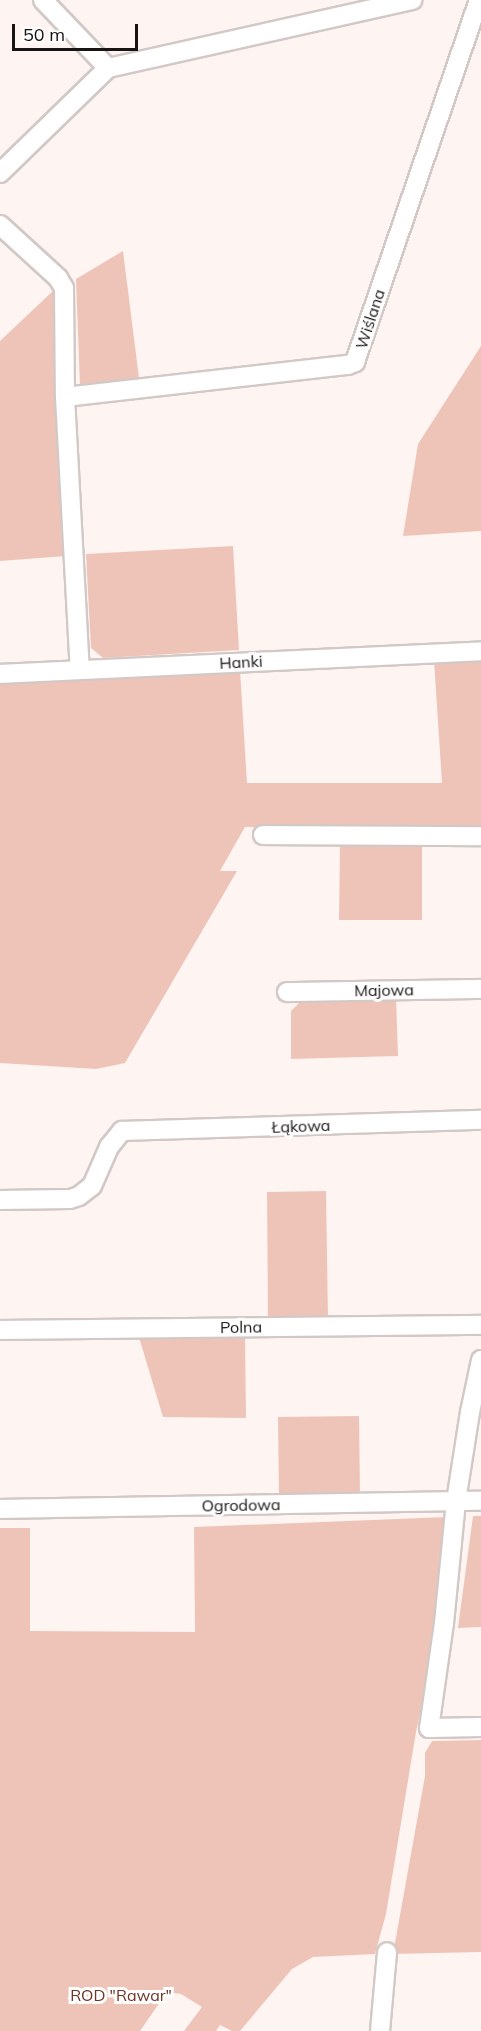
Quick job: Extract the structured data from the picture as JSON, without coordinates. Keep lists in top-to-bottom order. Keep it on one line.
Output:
{"streets":{"street":["Wiślana","Hanki","Majowa","Łąkowa","Polna","Ogrodowa"]},"parks":["ROD \"Rawar\""],"scale_bar":"50 m"}
